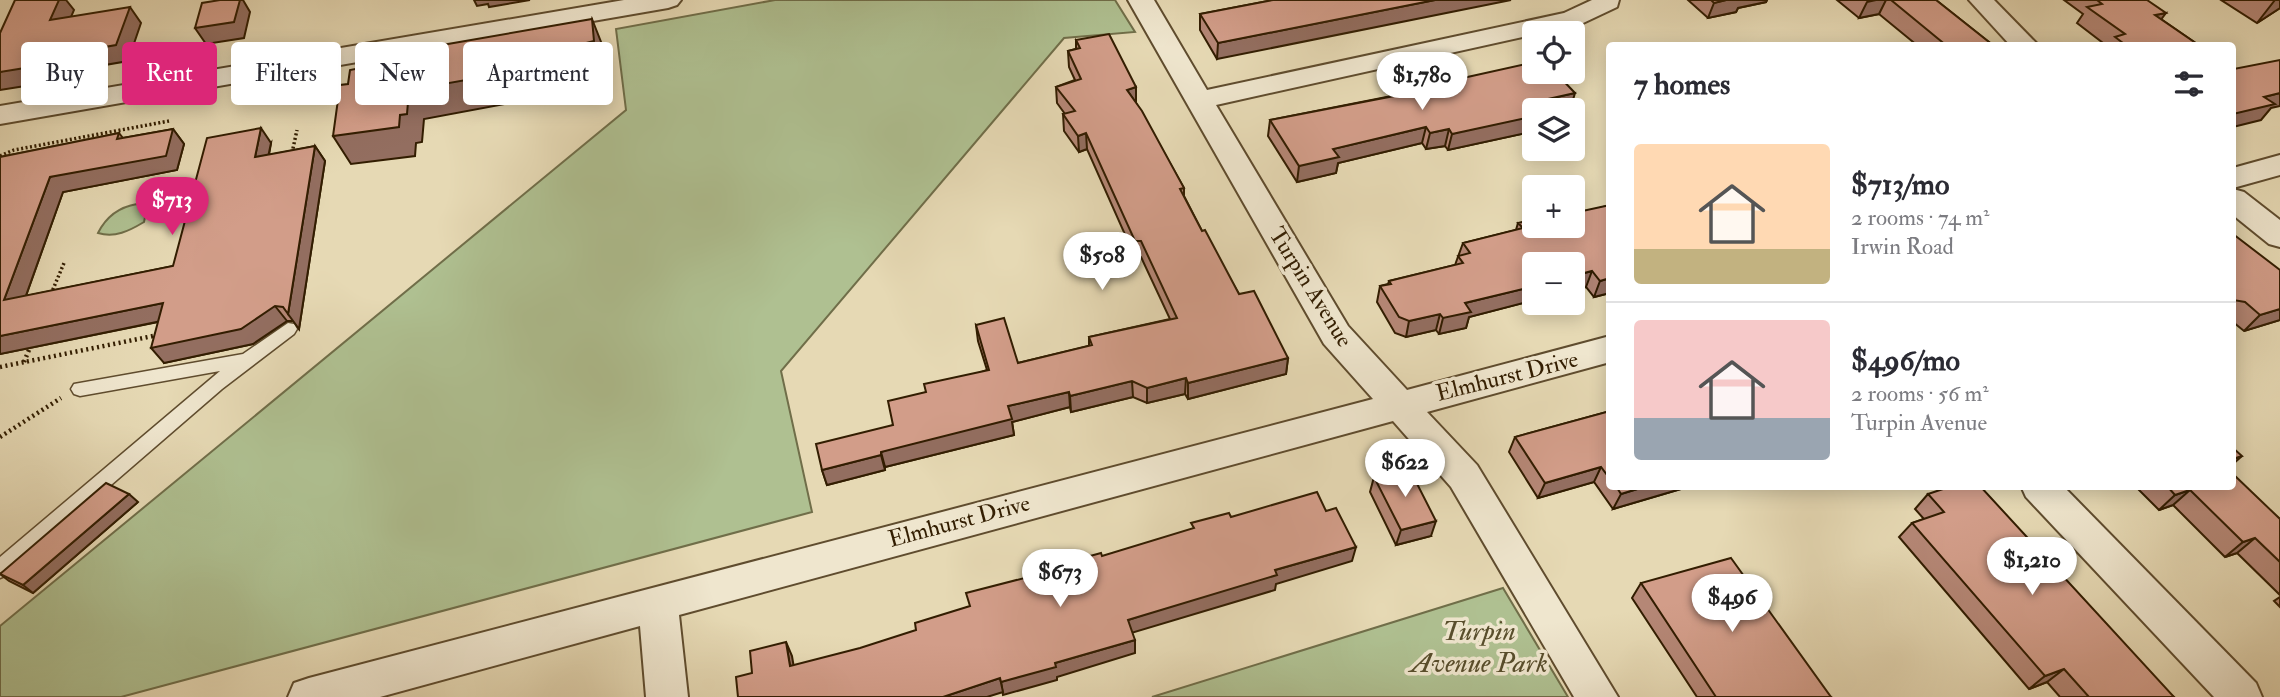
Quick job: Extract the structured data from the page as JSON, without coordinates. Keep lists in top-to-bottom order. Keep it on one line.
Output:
{"streets":{"street":["Turpin Avenue","Elmhurst Drive"]},"crossings":[["Turpin Avenue","Elmhurst Drive"]],"parks":["Turpin Avenue Park"],"page":{"map_buttons":["+","−"],"chip":["Buy","Rent","Filters","New","Apartment"],"heading":"7 homes","price":["$1,780","$713","$508","$622","$1,210","$673","$496"],"list":[{"name":"$713/mo","note":"2 rooms · 74 m² · Irwin Road"},{"name":"$496/mo","note":"2 rooms · 56 m² · Turpin Avenue"}]}}
